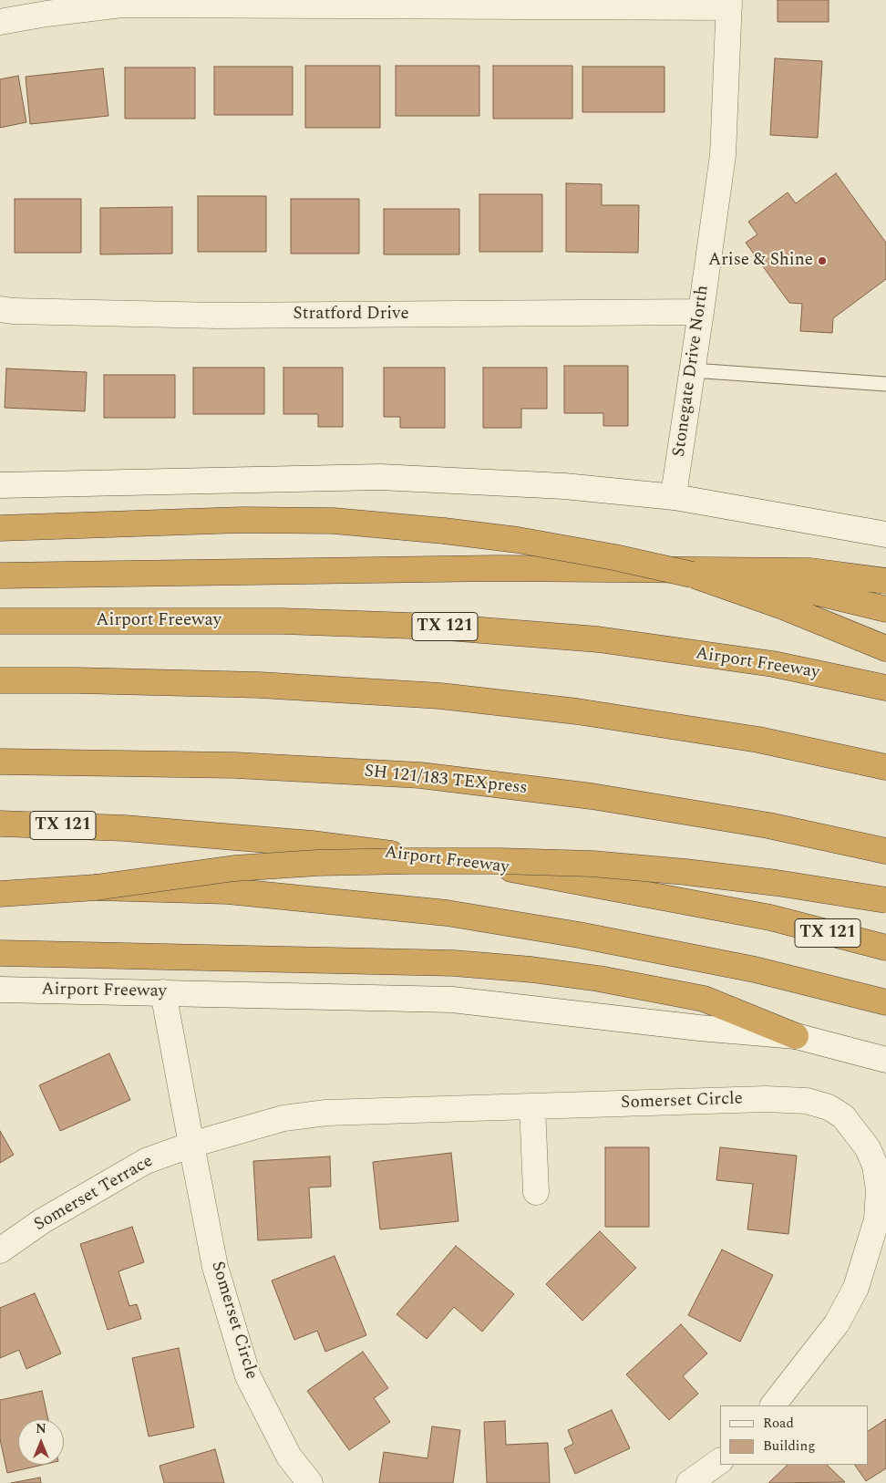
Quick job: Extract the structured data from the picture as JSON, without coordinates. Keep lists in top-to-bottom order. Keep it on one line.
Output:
{"streets":{"highway":["Airport Freeway","TX 121","SH 121/183 TEXpress"],"street":["Stratford Drive","Stonegate Drive North","Somerset Circle","Somerset Terrace"]},"crossings":[["Stratford Drive","Stonegate Drive North"],["Airport Freeway","Somerset Circle"],["Somerset Circle","Somerset Terrace"]],"places":["Arise & Shine"],"legend":["Road","Building"],"north":"top"}
